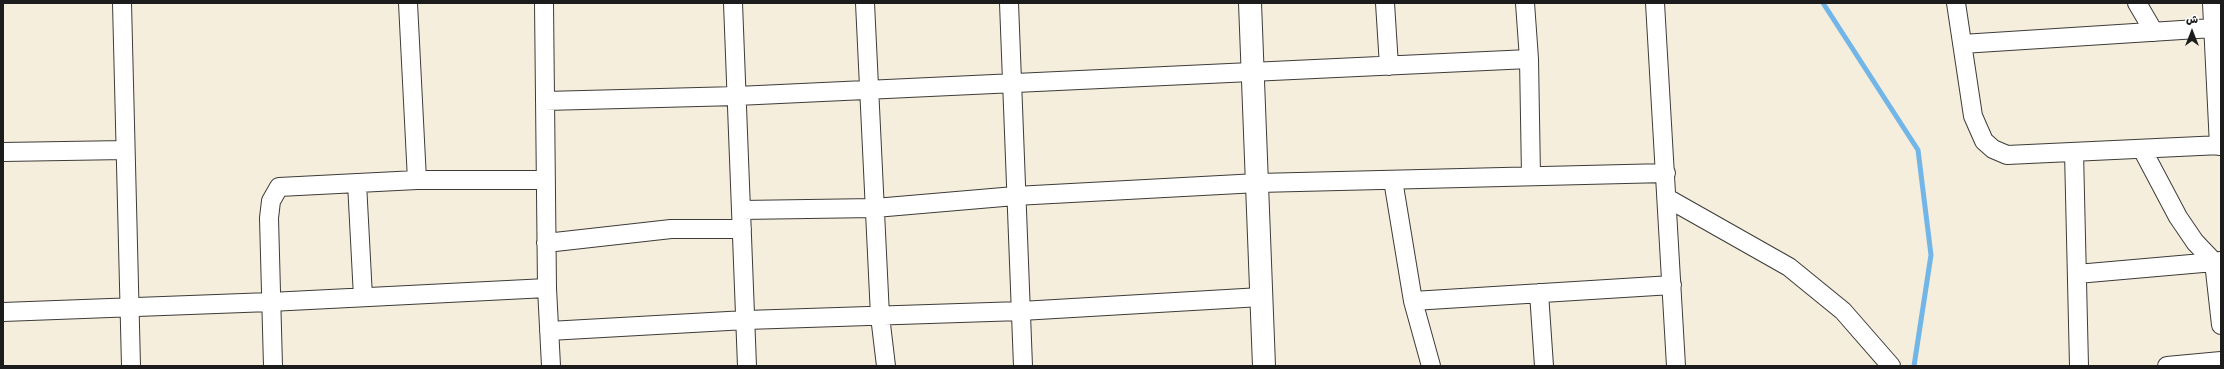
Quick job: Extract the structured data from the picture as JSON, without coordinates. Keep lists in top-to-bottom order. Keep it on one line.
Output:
{"north":"top"}
